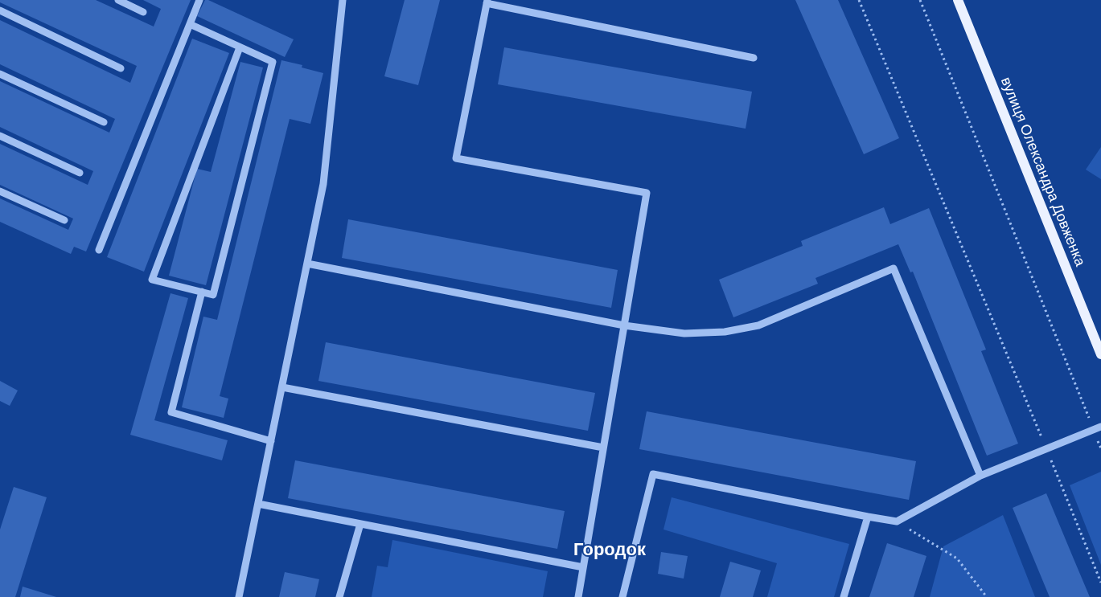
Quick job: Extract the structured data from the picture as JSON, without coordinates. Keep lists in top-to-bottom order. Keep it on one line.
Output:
{"streets":{"main road":["вулиця Олександра Довженка"]},"districts":["Городок"]}
